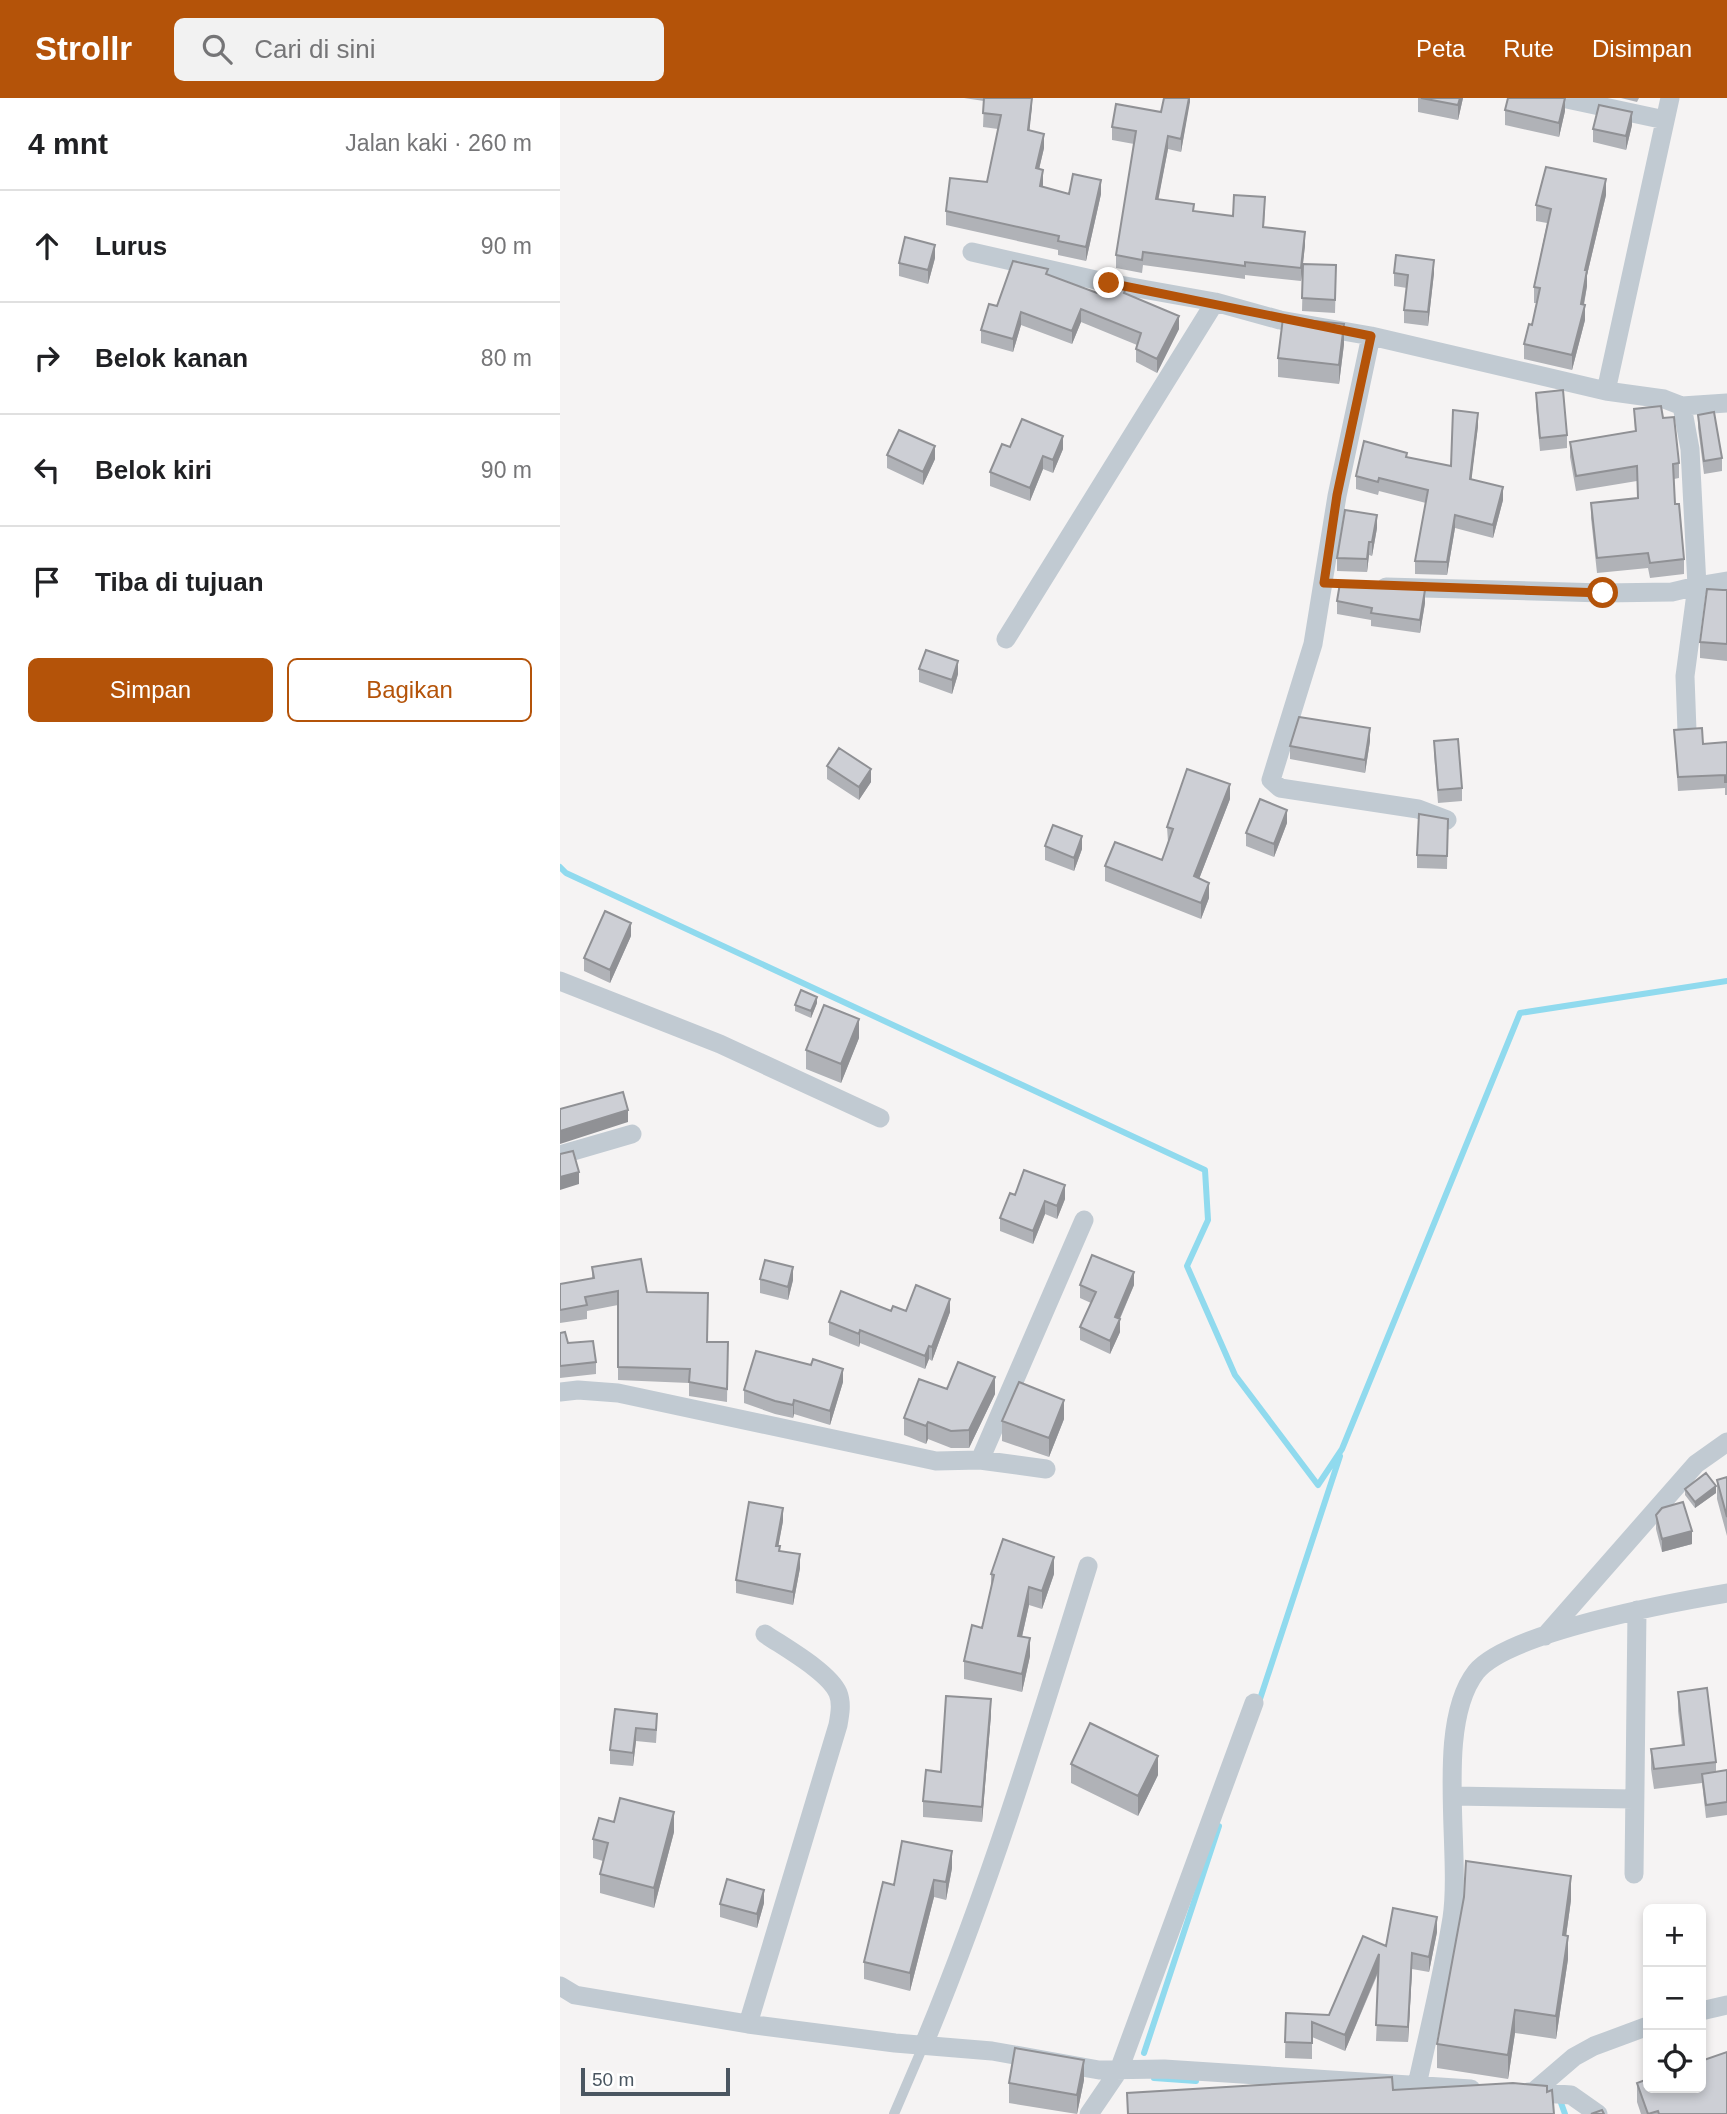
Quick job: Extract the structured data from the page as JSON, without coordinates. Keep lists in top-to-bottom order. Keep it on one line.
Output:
{"scale_bar":"50 m","page":{"header":"Strollr","search":"Cari di sini","nav":["Peta","Rute","Disimpan"],"heading":["4 mnt","Jalan kaki · 260 m"],"list":[["Lurus","90 m"],["Belok kanan","80 m"],["Belok kiri","90 m"],"Tiba di tujuan"],"buttons":["Simpan","Bagikan"],"map_buttons":["+","−"],"scale":"50 m"}}
